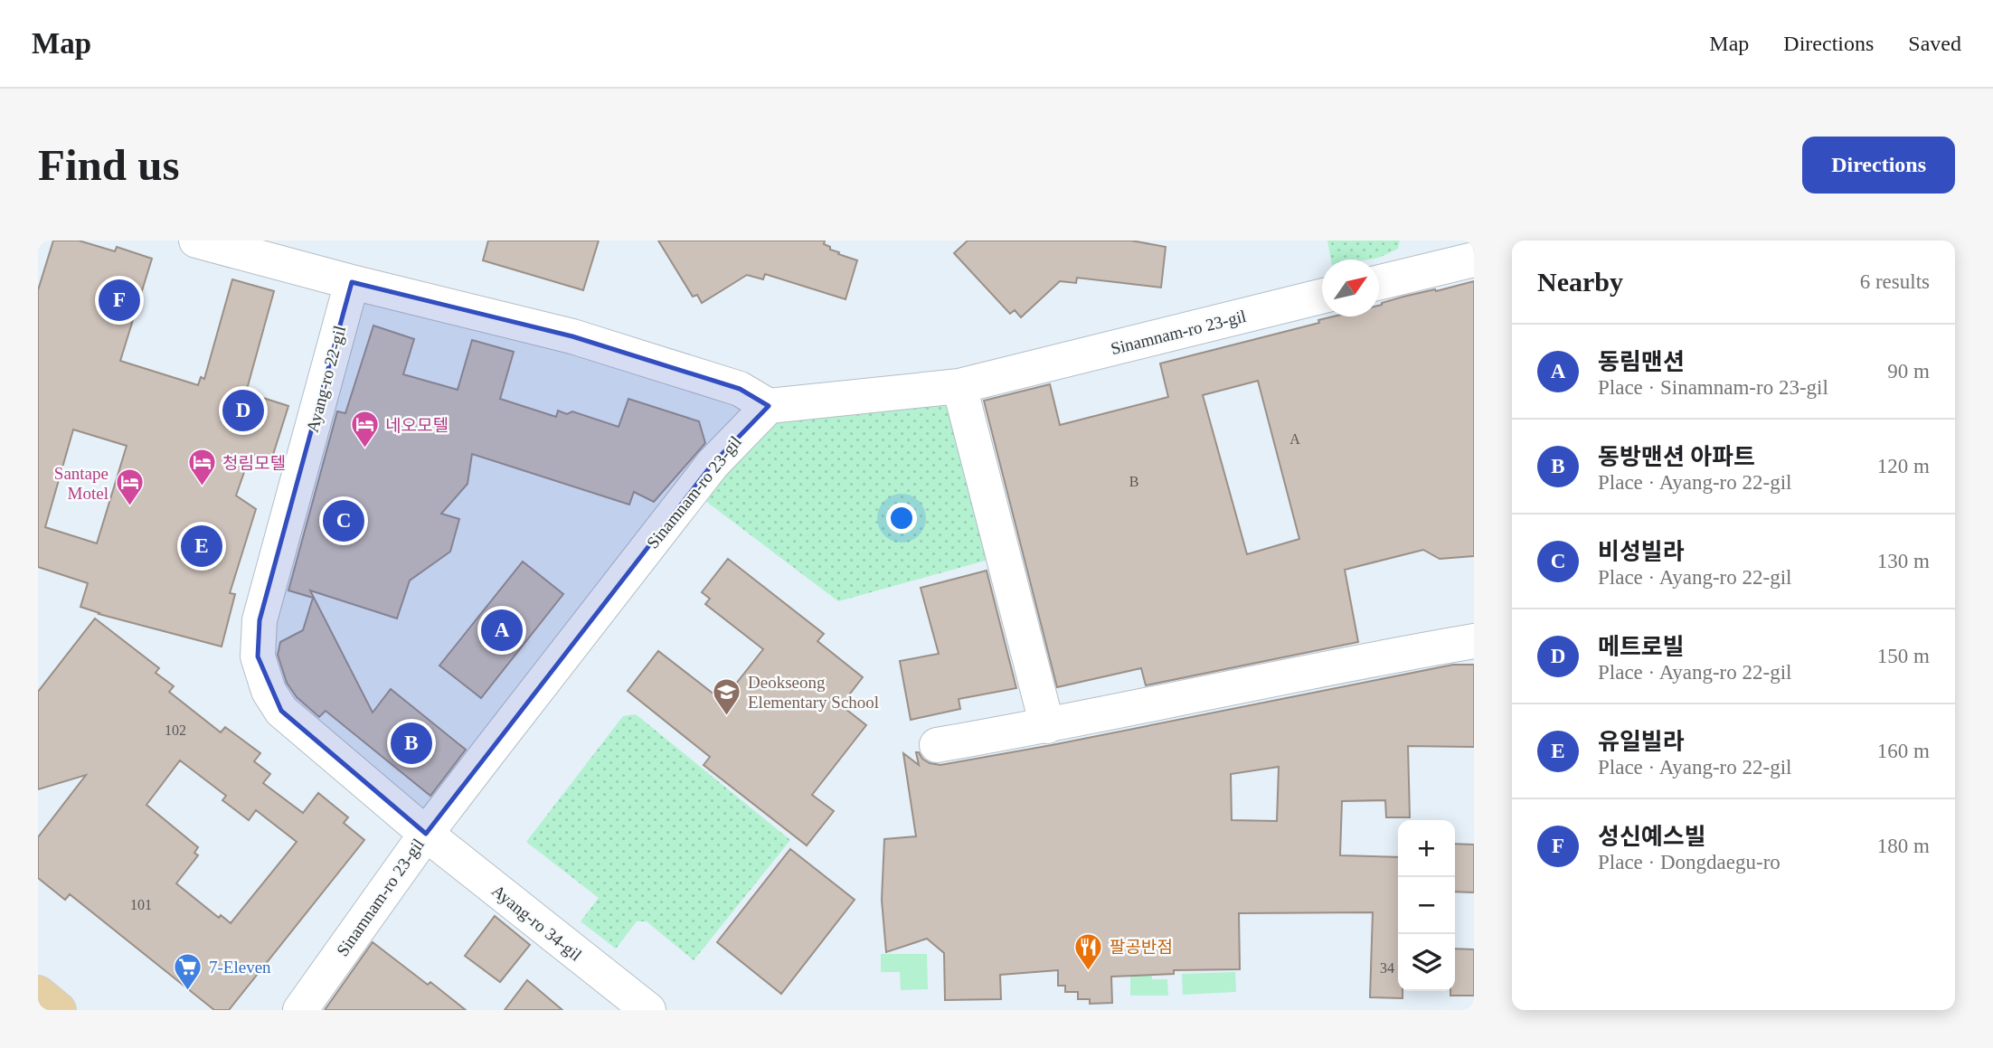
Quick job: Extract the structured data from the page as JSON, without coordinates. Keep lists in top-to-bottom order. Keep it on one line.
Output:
{"streets":{"street":["Sinamnam-ro 23-gil","Ayang-ro 22-gil","Ayang-ro 34-gil"]},"crossings":[["Sinamnam-ro 23-gil","Ayang-ro 22-gil"],["Sinamnam-ro 23-gil","Ayang-ro 34-gil"],["Ayang-ro 22-gil","Ayang-ro 34-gil"]],"places":{"hotel":["네오모텔","청림모텔","Santape Motel"],"school or university":["Deokseong Elementary School"],"restaurant":["팔공반점"],"supermarket":["7-Eleven"]},"house_numbers":["A","B","102","101","34"],"north":"top right","page":{"header":"Map","nav":["Map","Directions","Saved"],"buttons":"Directions","title":"Find us","heading":["Nearby","6 results"],"pins":["F","D","C","E","A","B"],"list":[{"mark":"A","name":"동림맨션","note":"Place · Sinamnam-ro 23-gil","value":"90 m"},{"mark":"B","name":"동방맨션 아파트","note":"Place · Ayang-ro 22-gil","value":"120 m"},{"mark":"C","name":"비성빌라","note":"Place · Ayang-ro 22-gil","value":"130 m"},{"mark":"D","name":"메트로빌","note":"Place · Ayang-ro 22-gil","value":"150 m"},{"mark":"E","name":"유일빌라","note":"Place · Ayang-ro 22-gil","value":"160 m"},{"mark":"F","name":"성신예스빌","note":"Place · Dongdaegu-ro","value":"180 m"}],"map_buttons":["+","−"]}}
